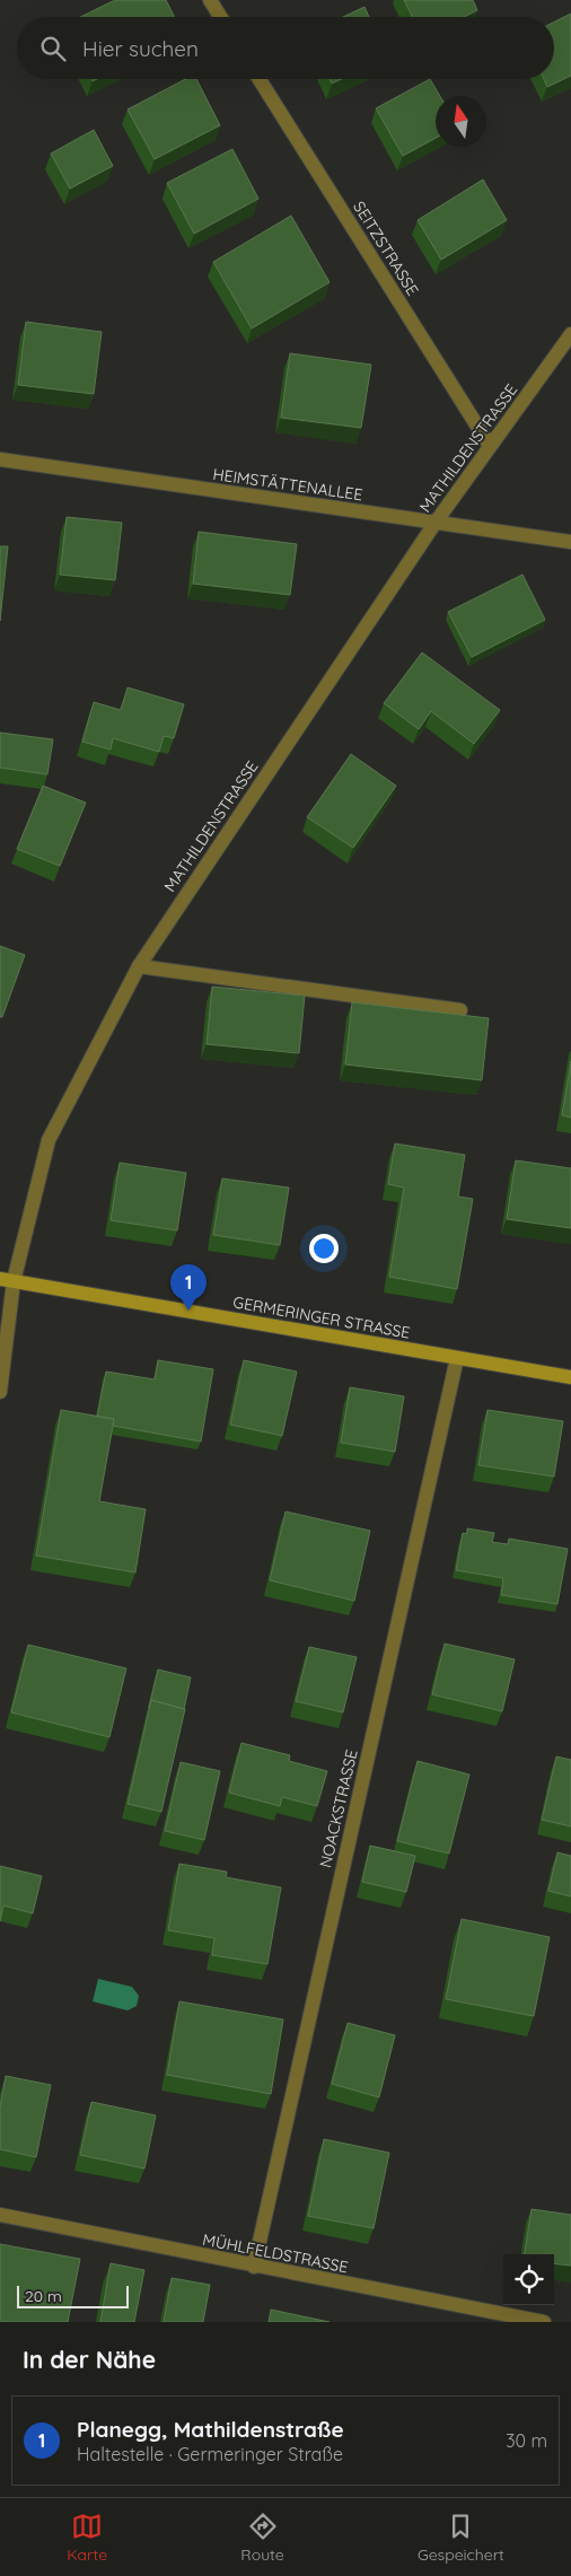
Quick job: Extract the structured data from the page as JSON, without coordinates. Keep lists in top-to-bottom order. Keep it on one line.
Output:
{"streets":{"main road":["GERMERINGER STRASSE"],"street":["SEITZSTRASSE","MATHILDENSTRASSE","HEIMSTÄTTENALLEE","NOACKSTRASSE","MÜHLFELDSTRASSE"]},"crossings":[["SEITZSTRASSE","MATHILDENSTRASSE"],["MATHILDENSTRASSE","HEIMSTÄTTENALLEE"],["MATHILDENSTRASSE","GERMERINGER STRASSE"],["GERMERINGER STRASSE","NOACKSTRASSE"],["NOACKSTRASSE","MÜHLFELDSTRASSE"]],"scale_bar":"20 m","north":"top","page":{"search":"Hier suchen","pins":"1","scale":"20 m","heading":"In der Nähe","list":[{"mark":"1","name":"Planegg, Mathildenstraße","note":"Haltestelle · Germeringer Straße","value":"30 m"}],"nav":["Karte","Route","Gespeichert"]}}
